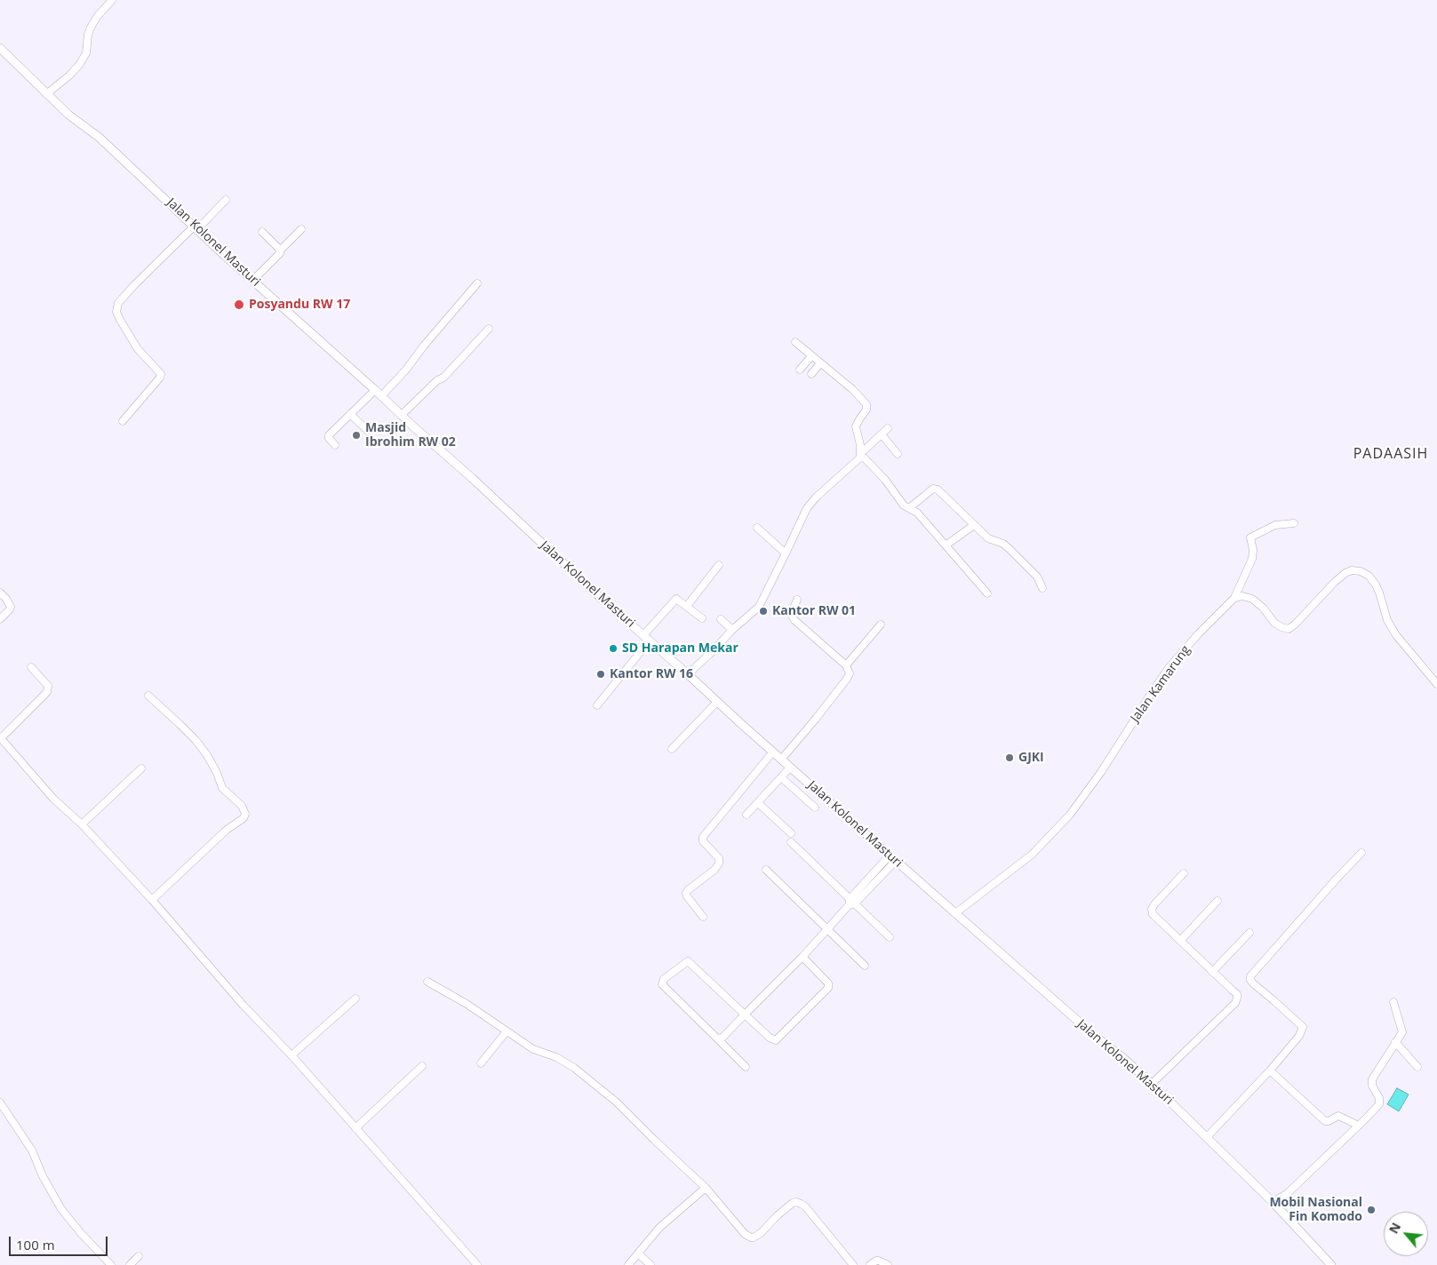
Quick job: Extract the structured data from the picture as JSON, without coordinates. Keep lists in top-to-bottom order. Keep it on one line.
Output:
{"streets":{"main road":["Jalan Kolonel Masturi"],"street":["Jalan Kamarung"]},"crossings":[["Jalan Kolonel Masturi","Jalan Kamarung"]],"districts":["PADAASIH"],"places":["Posyandu RW 17","Masjid Ibrohim RW 02","Kantor RW 01","SD Harapan Mekar","Kantor RW 16","GJKI","Mobil Nasional Fin Komodo"],"scale_bar":"100 m","north":"top left"}
